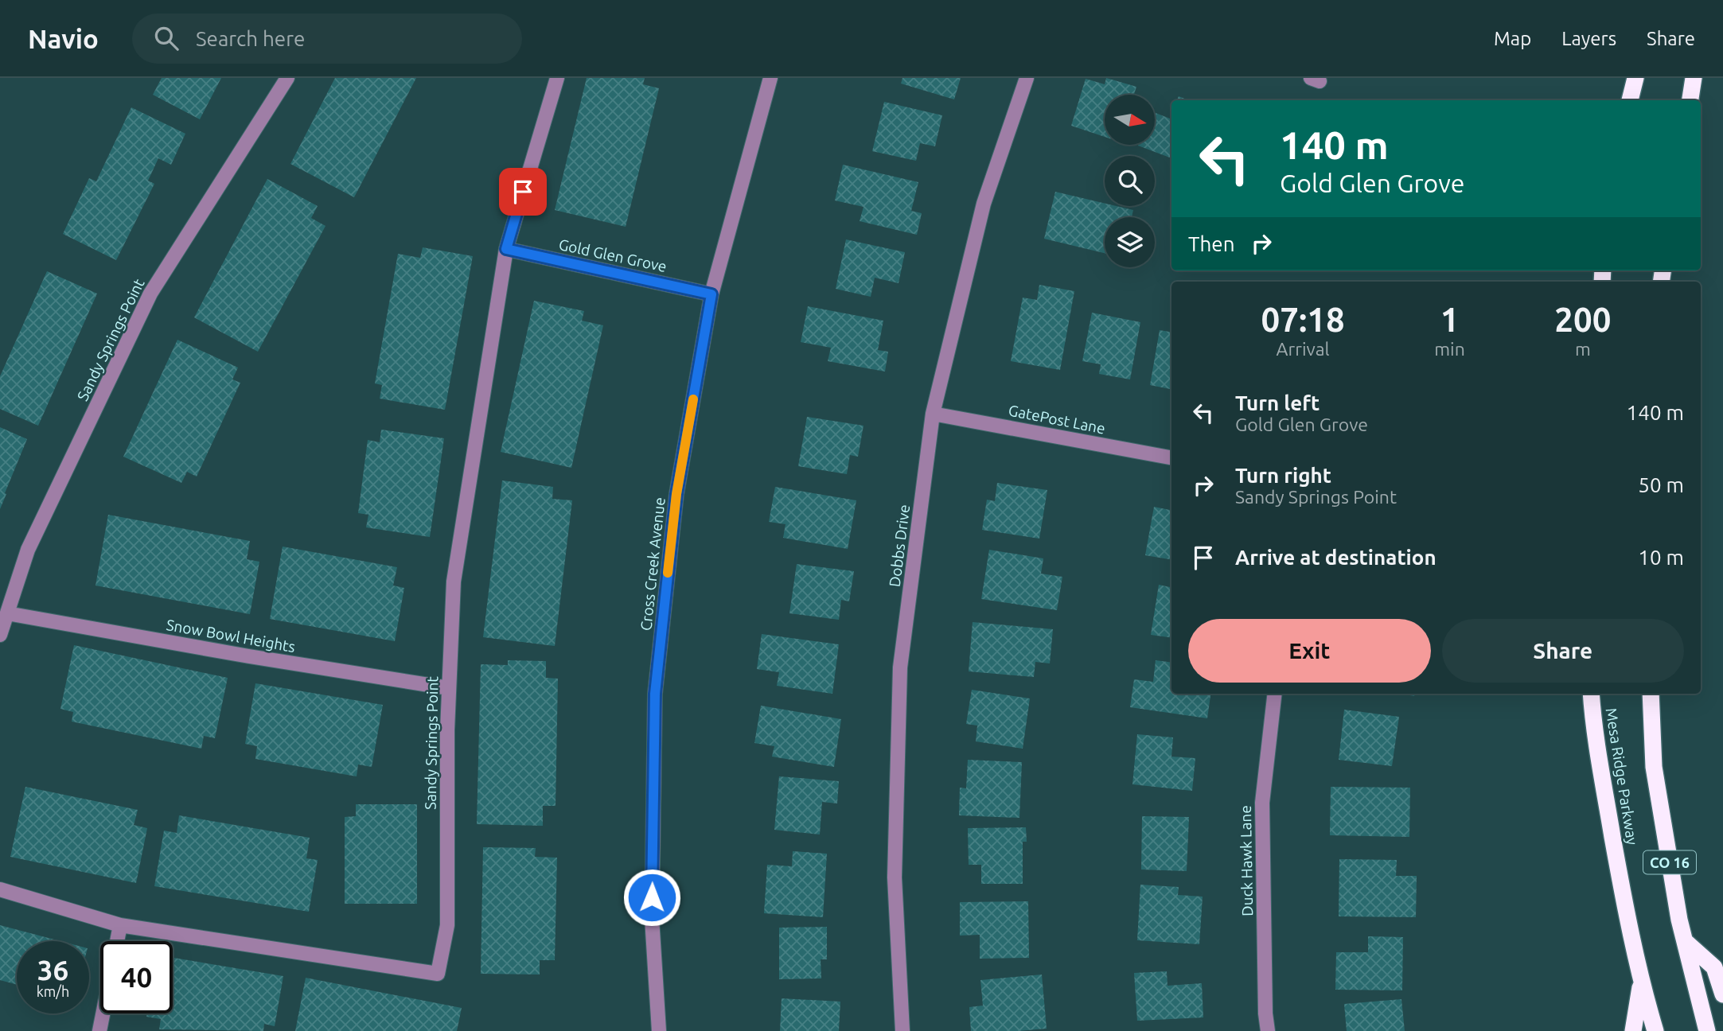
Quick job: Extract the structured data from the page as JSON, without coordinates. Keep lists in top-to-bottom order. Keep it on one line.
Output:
{"streets":{"highway":["Mesa Ridge Parkway","CO 16"],"street":["Gold Glen Grove","Sandy Springs Point","GatePost Lane","Dobbs Drive","Cross Creek Avenue","Snow Bowl Heights","Duck Hawk Lane"]},"crossings":[["Gold Glen Grove","Sandy Springs Point"],["Gold Glen Grove","Cross Creek Avenue"],["Sandy Springs Point","Snow Bowl Heights"],["GatePost Lane","Dobbs Drive"]],"north":"right","page":{"header":"Navio","search":"Search here","nav":["Map","Layers","Share"],"turn":["140 m","Gold Glen Grove"],"then":"Then","eta":["07:18","Arrival","1","min","200","m"],"list":[{"name":"Turn left","note":"Gold Glen Grove","value":"140 m"},{"name":"Turn right","note":"Sandy Springs Point","value":"50 m"},{"name":"Arrive at destination","value":"10 m"}],"buttons":["Exit","Share"],"speed":"36 km/h","limit":"40"}}
